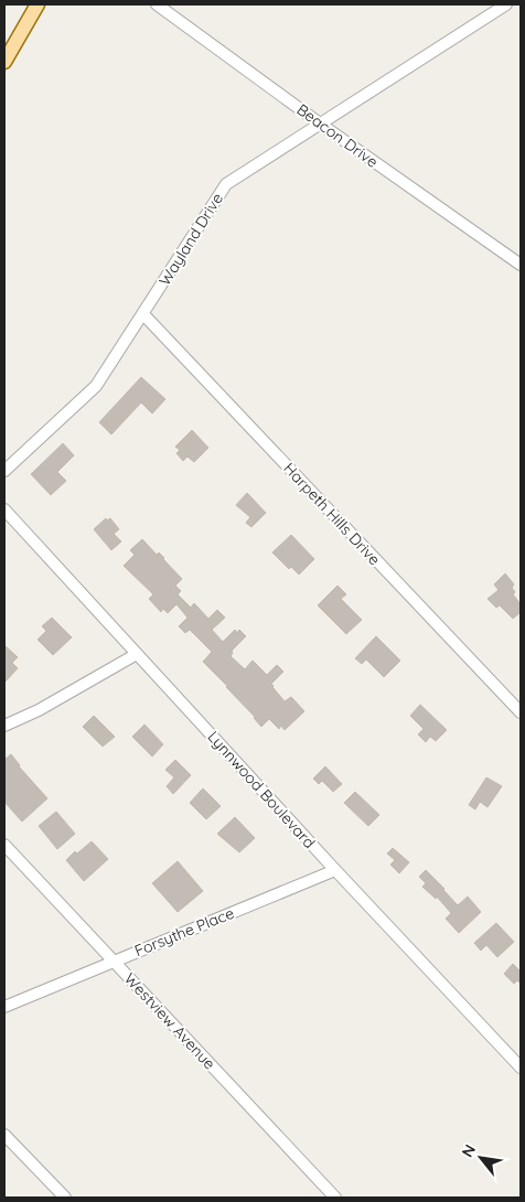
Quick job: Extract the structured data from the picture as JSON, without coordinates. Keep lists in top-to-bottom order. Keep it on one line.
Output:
{"streets":{"street":["Beacon Drive","Wayland Drive","Harpeth Hills Drive","Lynnwood Boulevard","Forsythe Place","Westview Avenue"]},"crossings":[["Beacon Drive","Wayland Drive"],["Wayland Drive","Harpeth Hills Drive"],["Lynnwood Boulevard","Forsythe Place"],["Forsythe Place","Westview Avenue"]],"north":"top left"}
